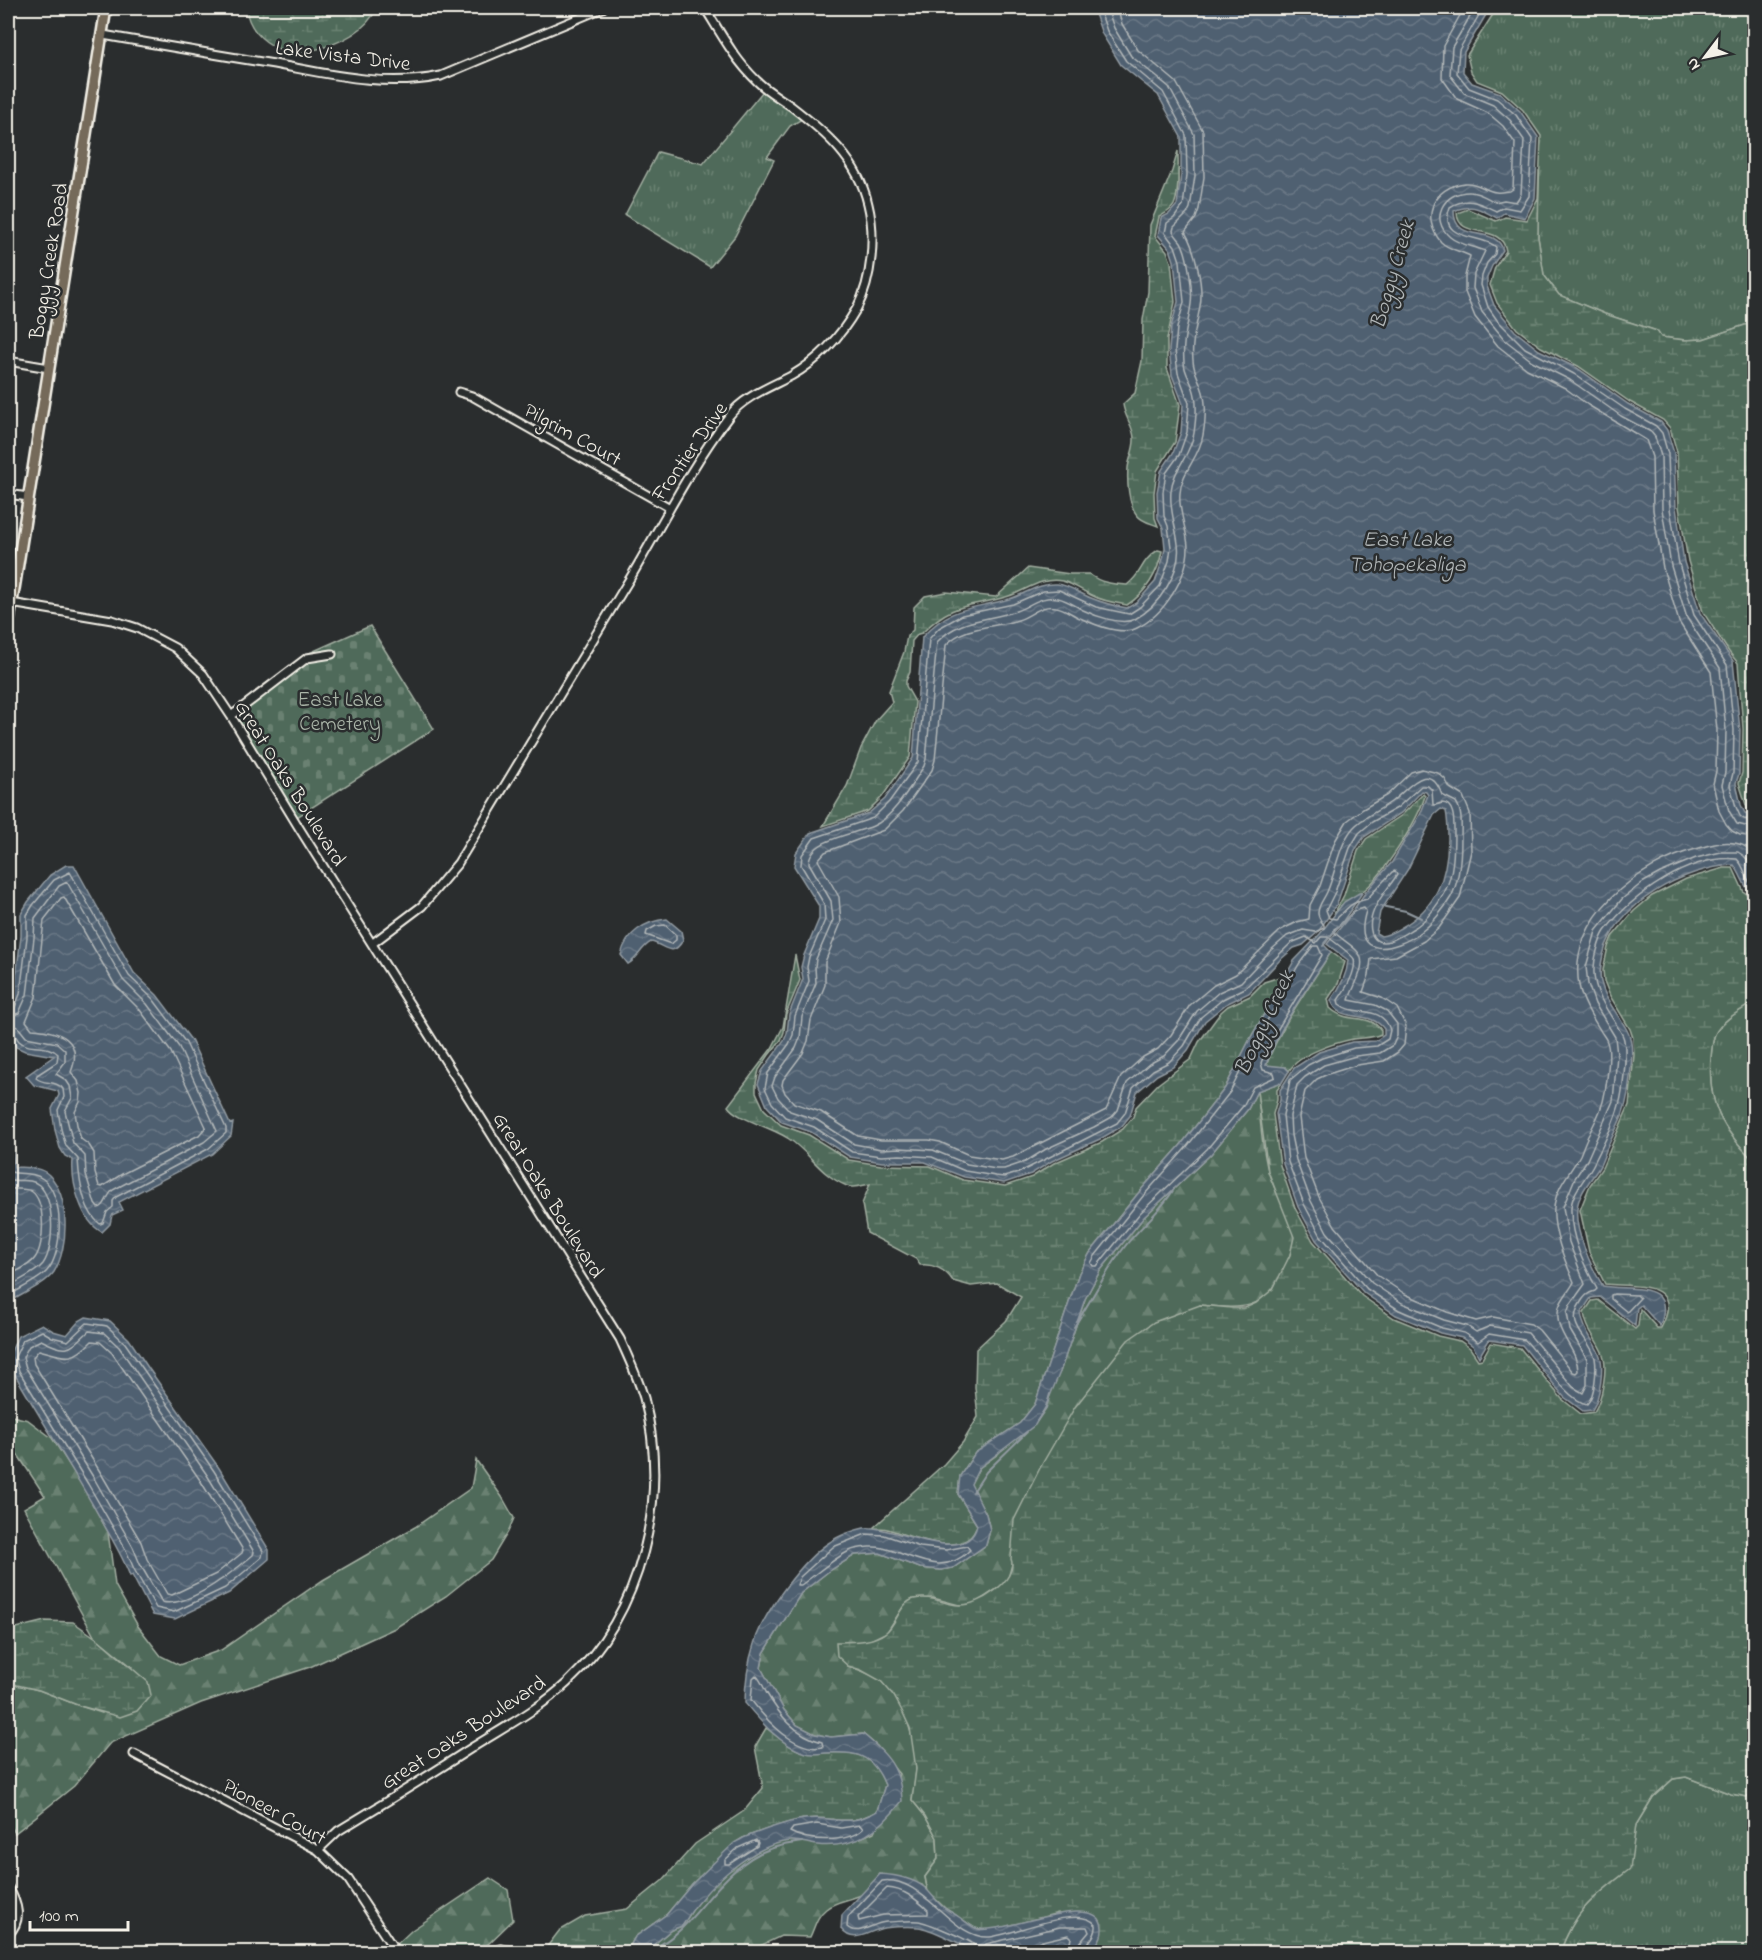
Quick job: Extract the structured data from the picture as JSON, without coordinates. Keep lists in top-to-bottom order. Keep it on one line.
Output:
{"streets":{"main road":["Boggy Creek Road"],"street":["Lake Vista Drive","Pilgrim Court","Frontier Drive","Great Oaks Boulevard","Pioneer Court"]},"crossings":[["Lake Vista Drive","Boggy Creek Road"],["Boggy Creek Road","Great Oaks Boulevard"],["Pilgrim Court","Frontier Drive"],["Frontier Drive","Great Oaks Boulevard"],["Great Oaks Boulevard","Pioneer Court"]],"water":["Boggy Creek","East Lake Tohopekaliga"],"parks":["East Lake Cemetery"],"scale_bar":"100 m","north":"bottom left"}
